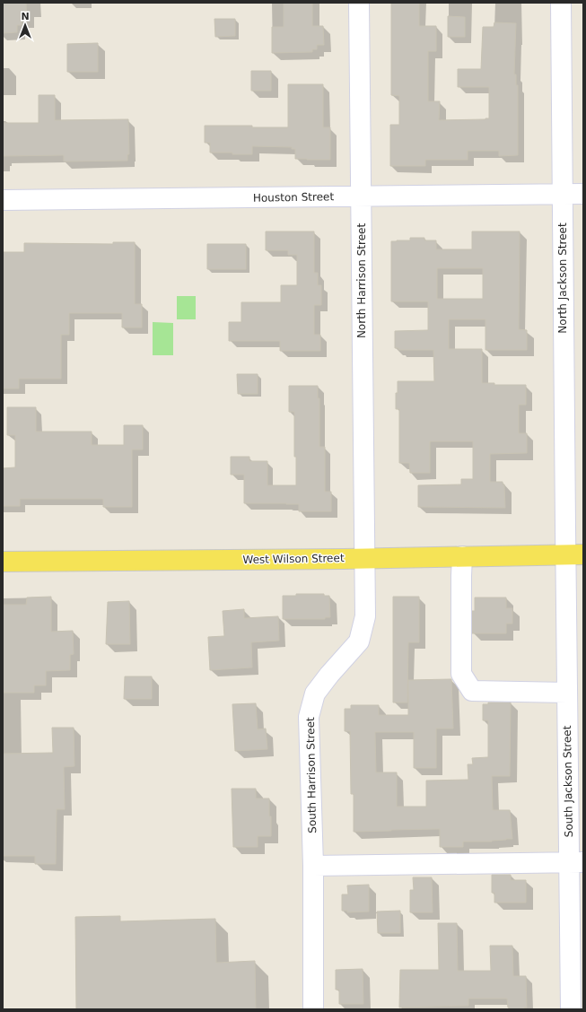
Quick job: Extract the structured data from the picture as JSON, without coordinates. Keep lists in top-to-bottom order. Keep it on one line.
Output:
{"streets":{"main road":["West Wilson Street"],"street":["Houston Street","North Jackson Street","North Harrison Street","South Harrison Street","South Jackson Street"]},"crossings":[["Houston Street","North Jackson Street"],["Houston Street","North Harrison Street"],["North Jackson Street","West Wilson Street"],["North Jackson Street","South Jackson Street"],["North Harrison Street","West Wilson Street"],["North Harrison Street","South Harrison Street"],["West Wilson Street","South Harrison Street"],["West Wilson Street","South Jackson Street"]],"north":"top"}
